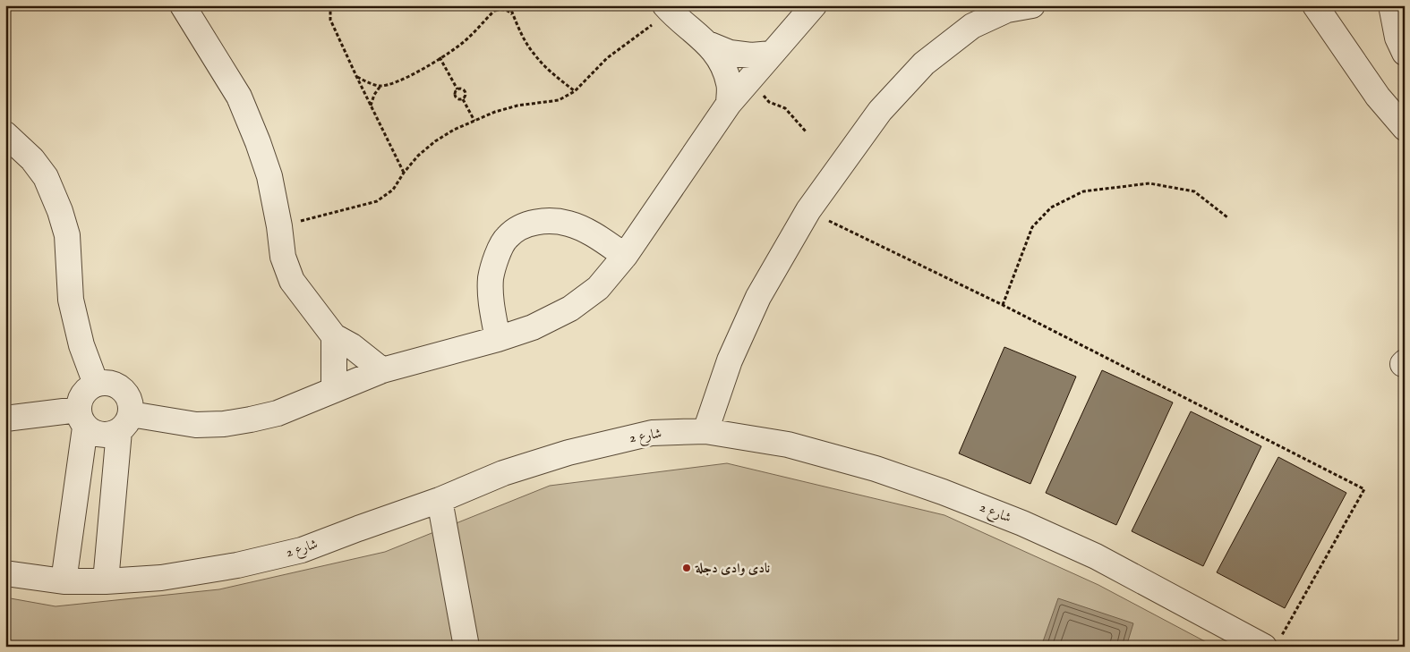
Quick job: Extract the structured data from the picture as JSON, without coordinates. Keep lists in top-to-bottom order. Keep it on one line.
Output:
{"streets":{"street":["شارع 2"]},"places":["نادى وادى دجلة"]}
